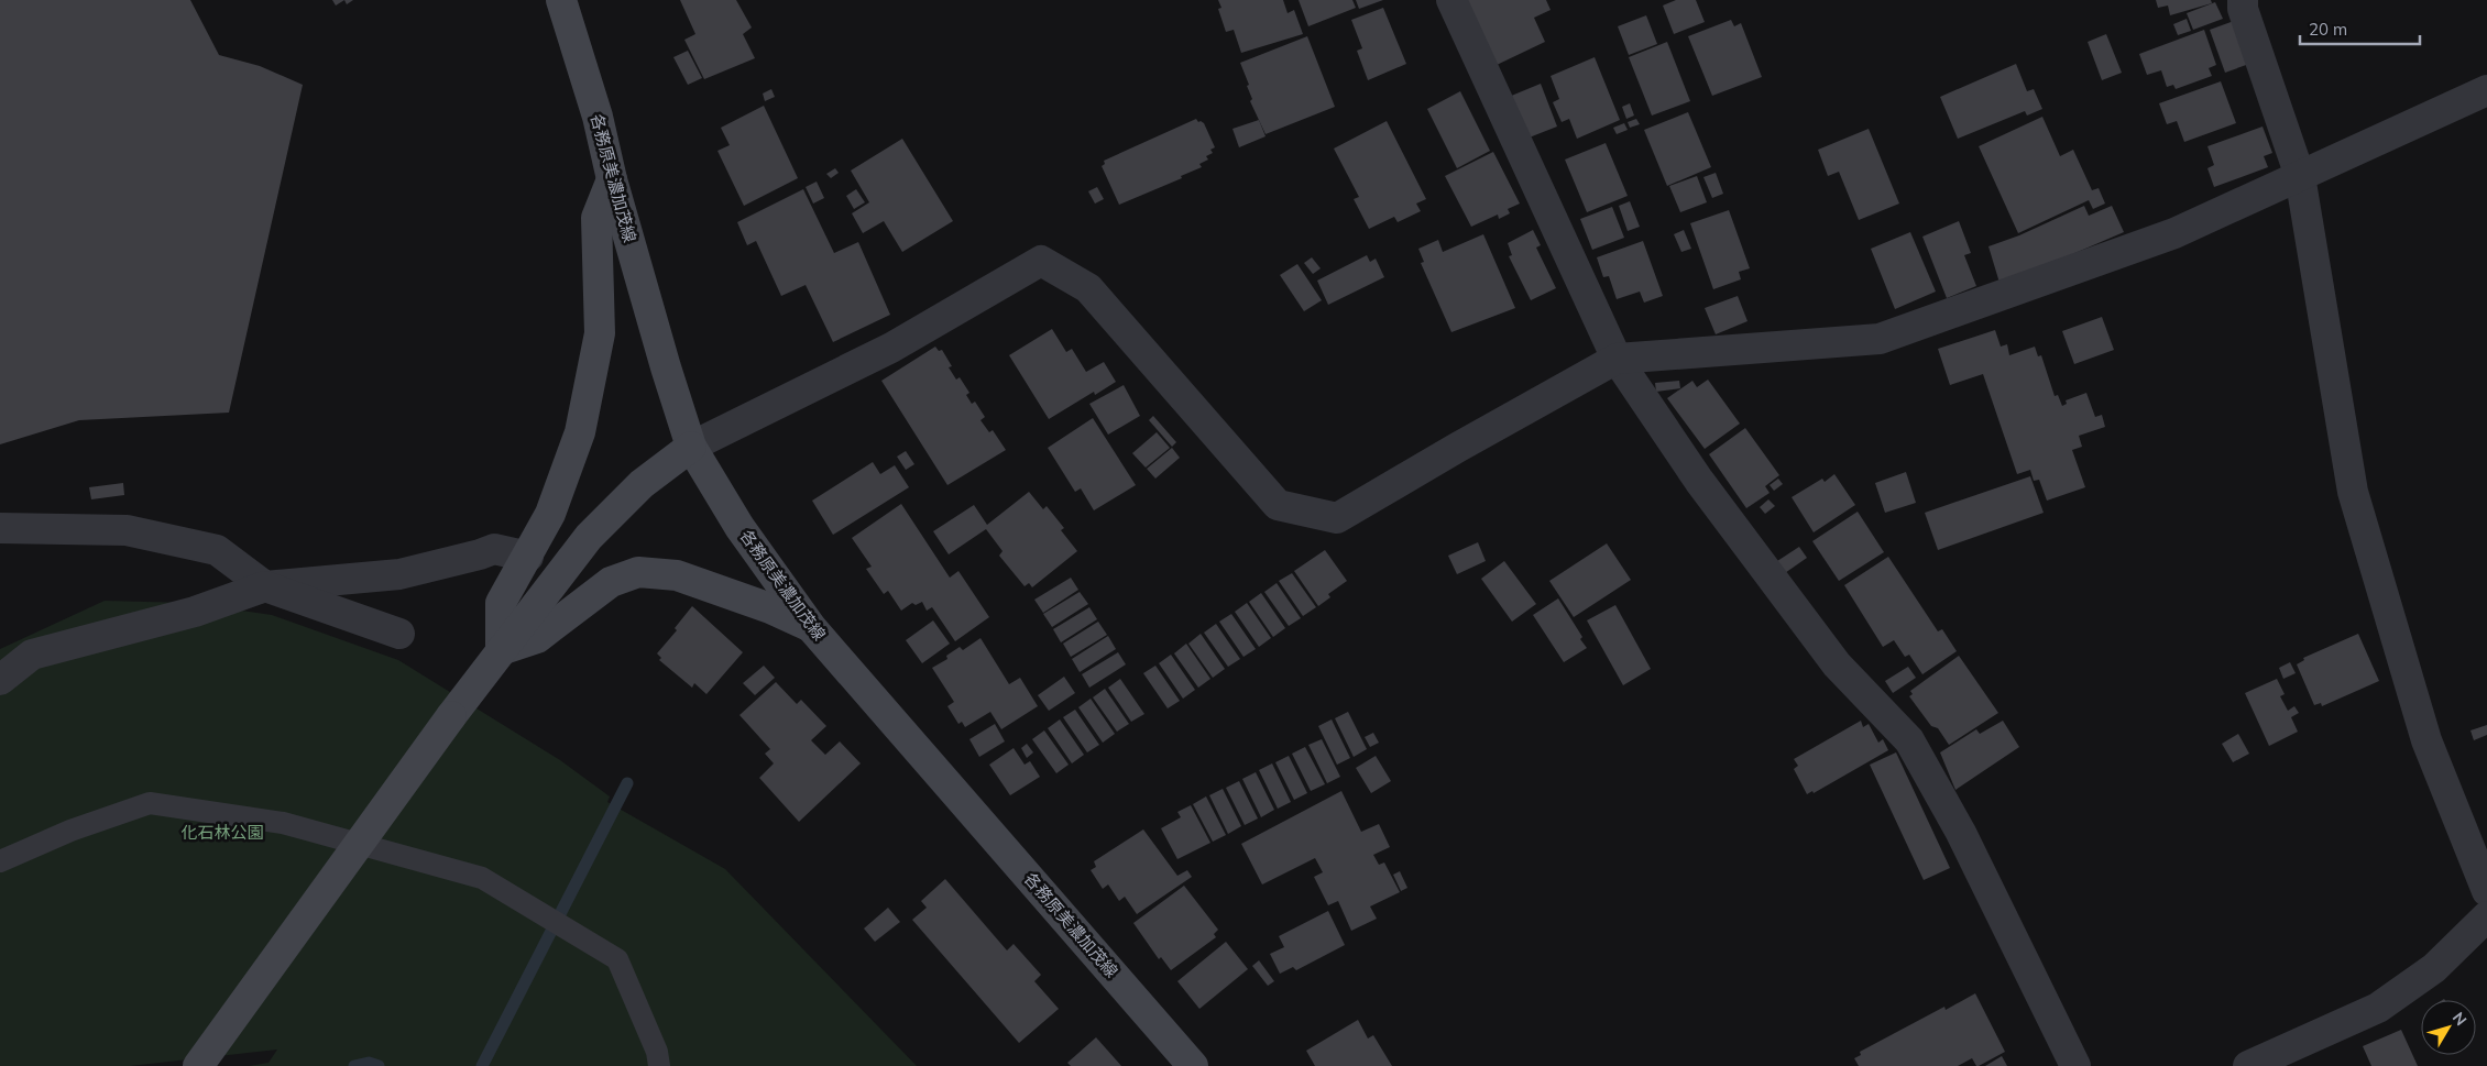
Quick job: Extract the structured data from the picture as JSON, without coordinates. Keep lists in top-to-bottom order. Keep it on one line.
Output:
{"streets":{"street":["各務原美濃加茂線"]},"parks":["化石林公園"],"scale_bar":"20 m","north":"top right"}
